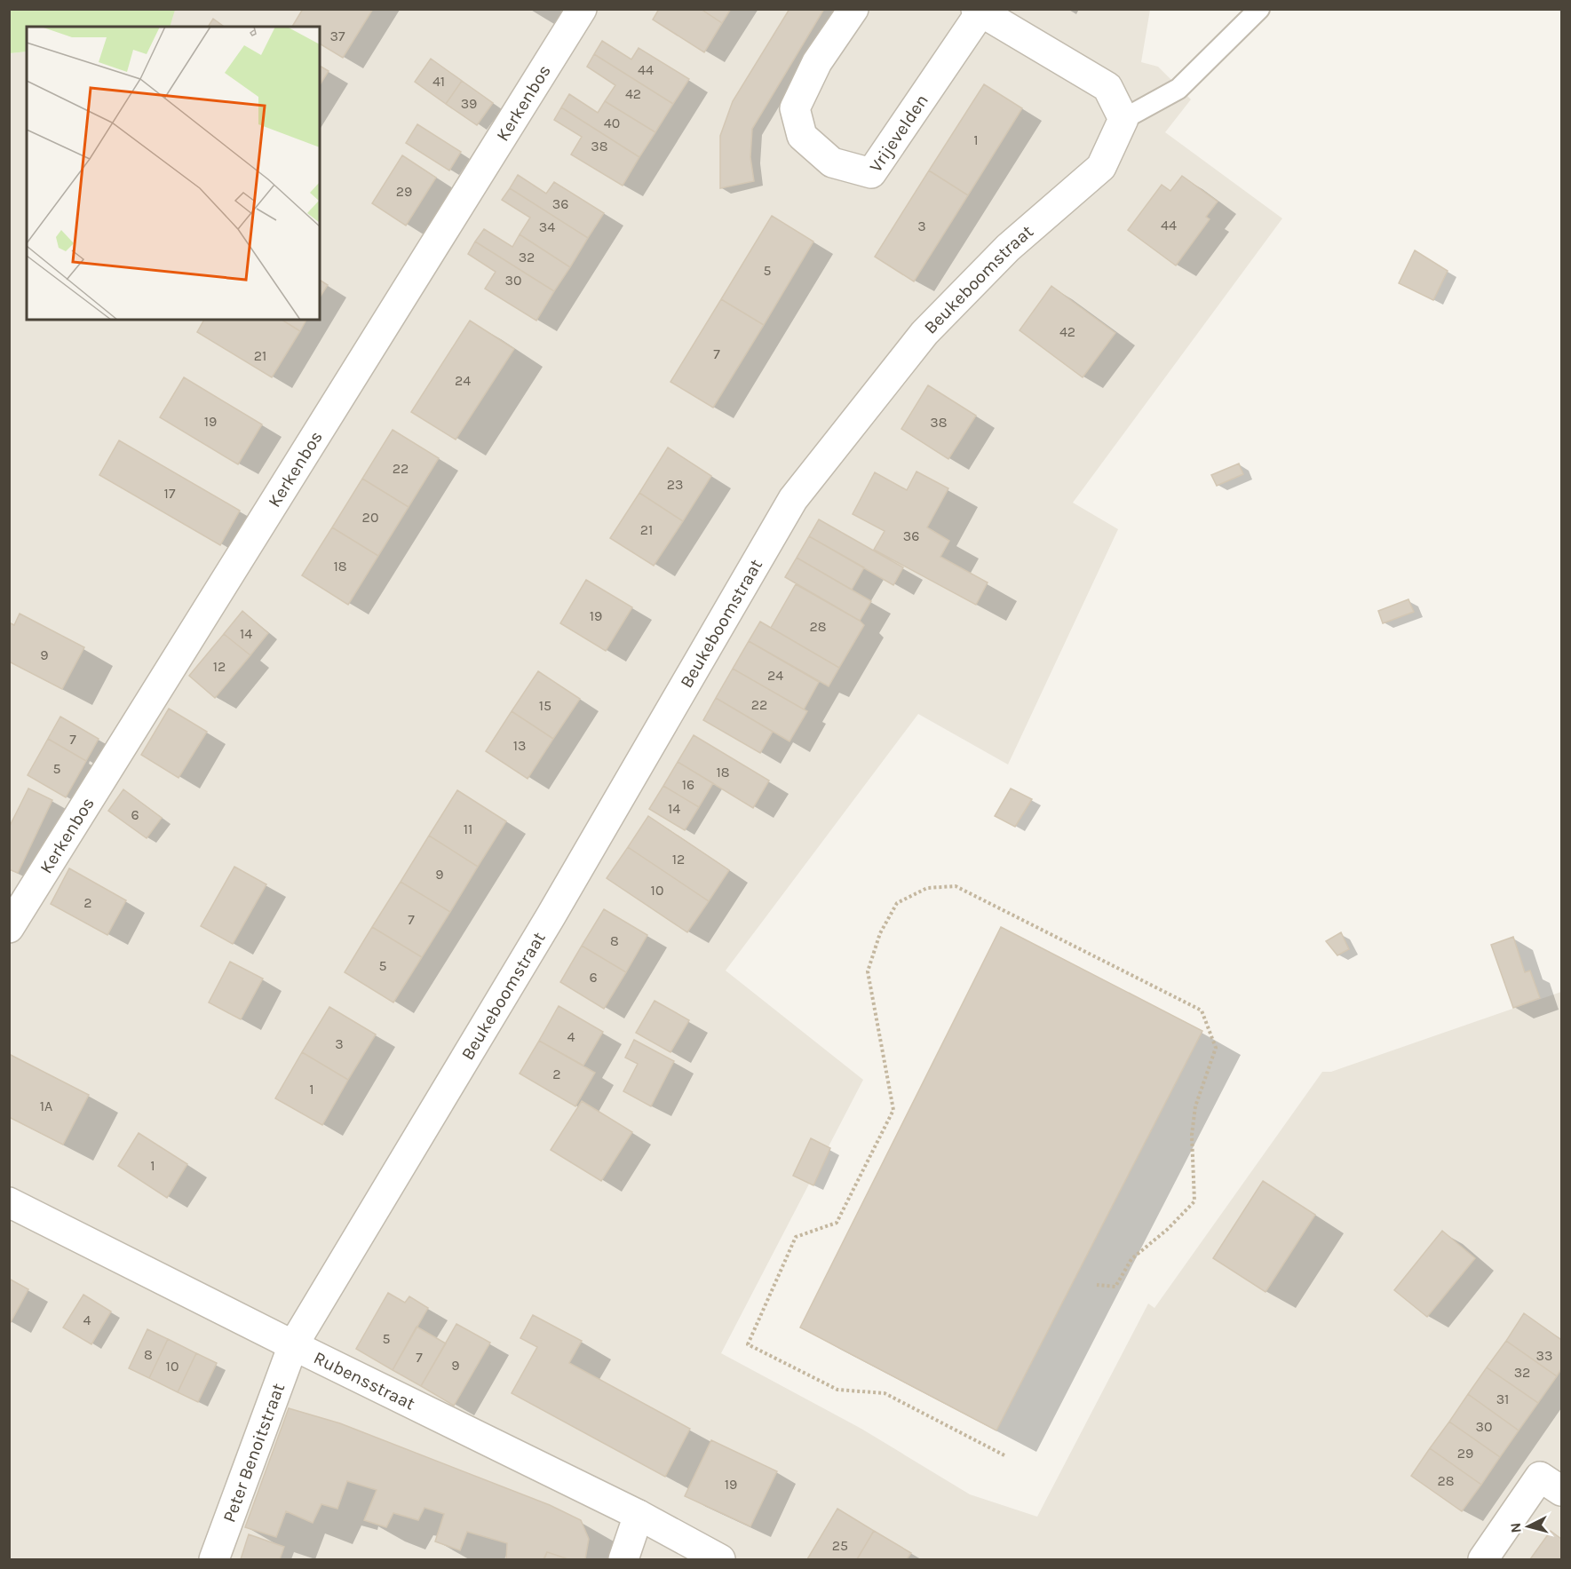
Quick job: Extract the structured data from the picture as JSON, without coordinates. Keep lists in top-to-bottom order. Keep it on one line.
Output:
{"streets":{"street":["Kerkenbos","Vrijevelden","Beukeboomstraat","Rubensstraat","Peter Benoitstraat"]},"crossings":[["Beukeboomstraat","Rubensstraat"],["Beukeboomstraat","Peter Benoitstraat"],["Rubensstraat","Peter Benoitstraat"]],"house_numbers":["37","44","41","42","39","40","1","38","29","36","44","3","34","32","5","30","42","7","21","24","19","38","22","23","17","20","21","36","18","19","28","14","9","12","24","22","15","7","13","5","18","16","14","6","11","12","9","10","2","7","8","5","6","4","3","2","1","1A","1","4","5","8","33","7","9","10","32","31","30","29","28","19","25"],"north":"left"}
